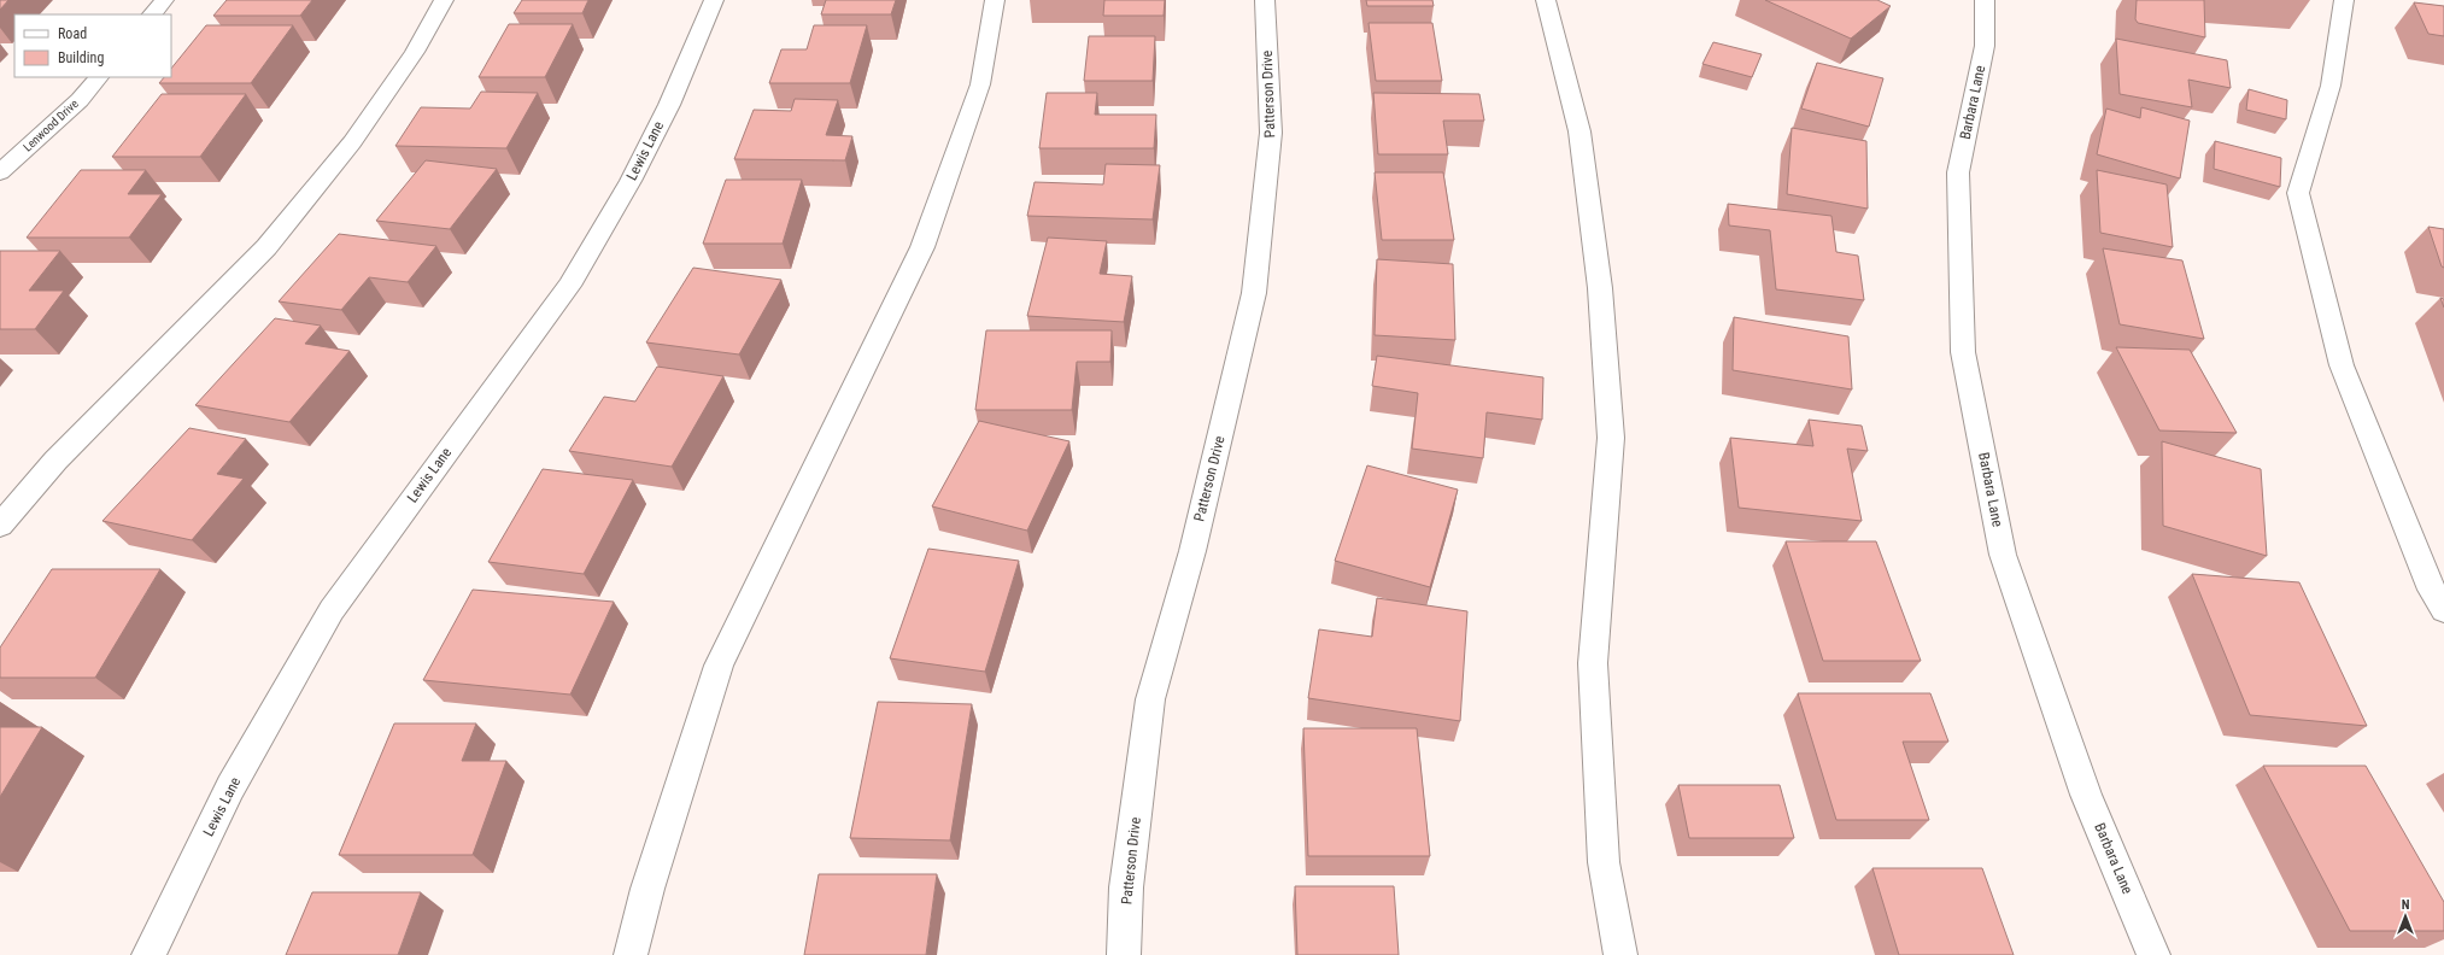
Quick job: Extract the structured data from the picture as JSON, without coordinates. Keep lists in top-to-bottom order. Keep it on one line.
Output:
{"streets":{"street":["Patterson Drive","Barbara Lane","Lenwood Drive","Lewis Lane"]},"legend":["Road","Building"],"north":"top"}
